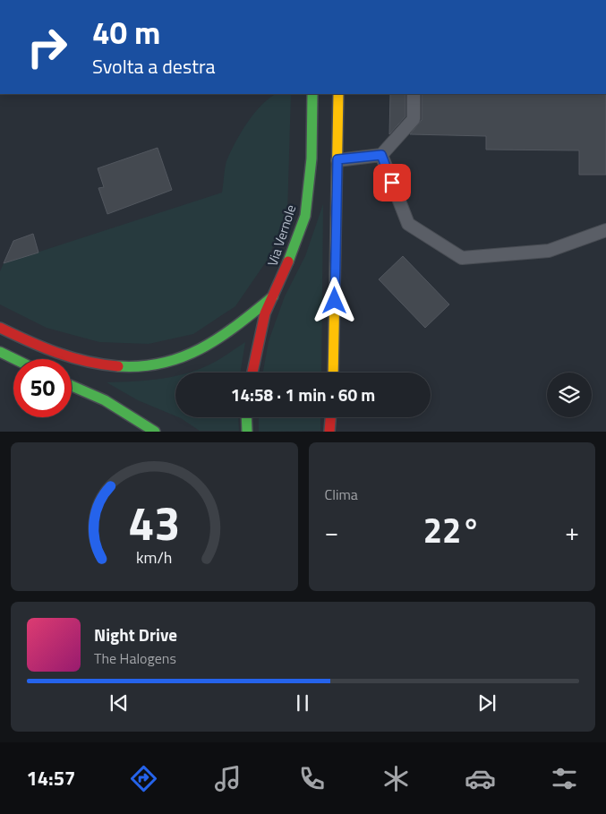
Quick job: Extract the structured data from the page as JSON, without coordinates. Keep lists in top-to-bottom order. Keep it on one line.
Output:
{"streets":{"main road":["Via Vernole"]},"page":{"turn":["40 m","Svolta a destra"],"limit":"50","trip":"14:58 · 1 min · 60 m","tile":"Clima","heat":["−","22°","+"],"song":["Night Drive","The Halogens"],"tabs":"14:57","gauge":["43","km/h"]}}
